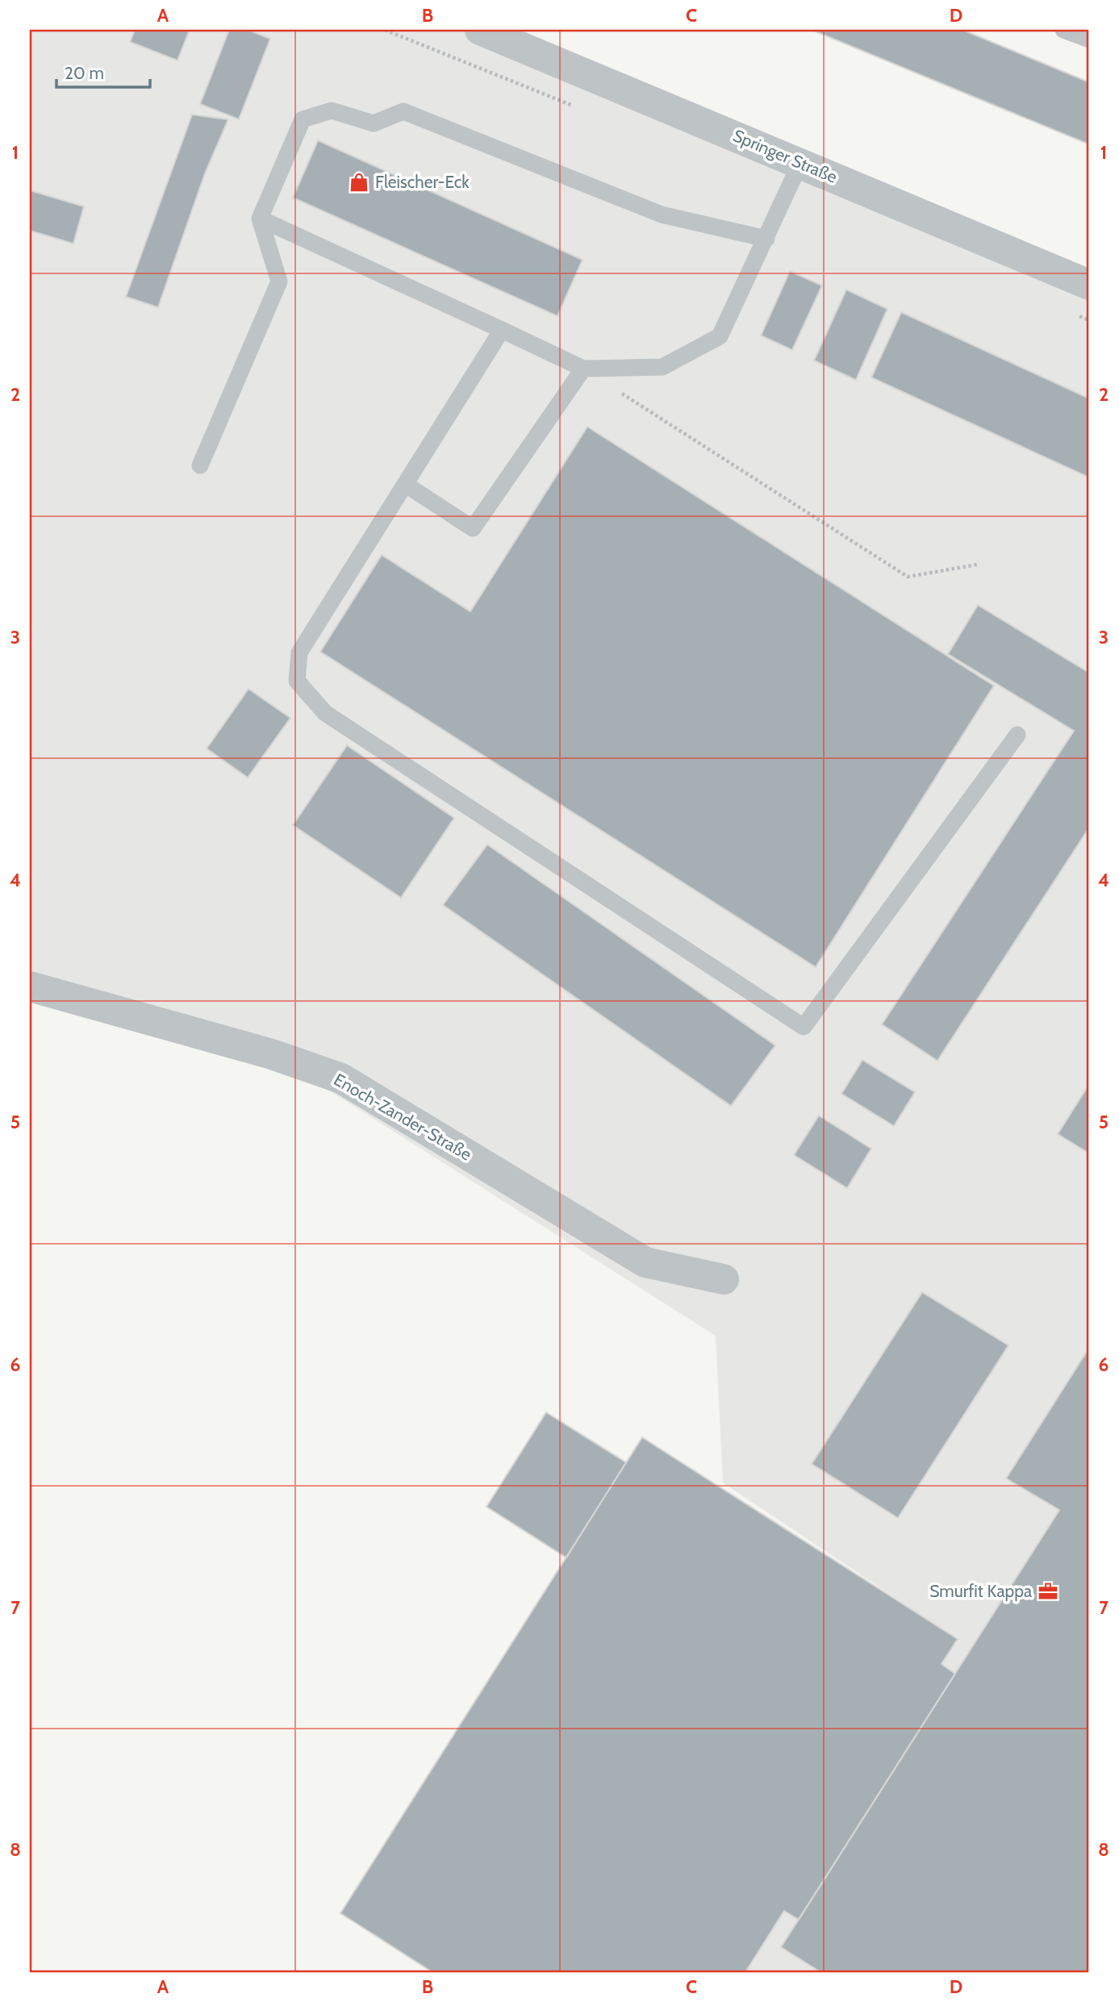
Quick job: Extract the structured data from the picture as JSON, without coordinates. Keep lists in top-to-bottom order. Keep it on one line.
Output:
{"streets":{"street":["Springer Straße","Enoch-Zander-Straße"]},"places":{"shop":["Fleischer-Eck"],"office":["Smurfit Kappa"]},"scale_bar":"20 m","grid":{"columns":["A","B","C","D"],"rows":["1","2","3","4","5","6","7","8"]}}
